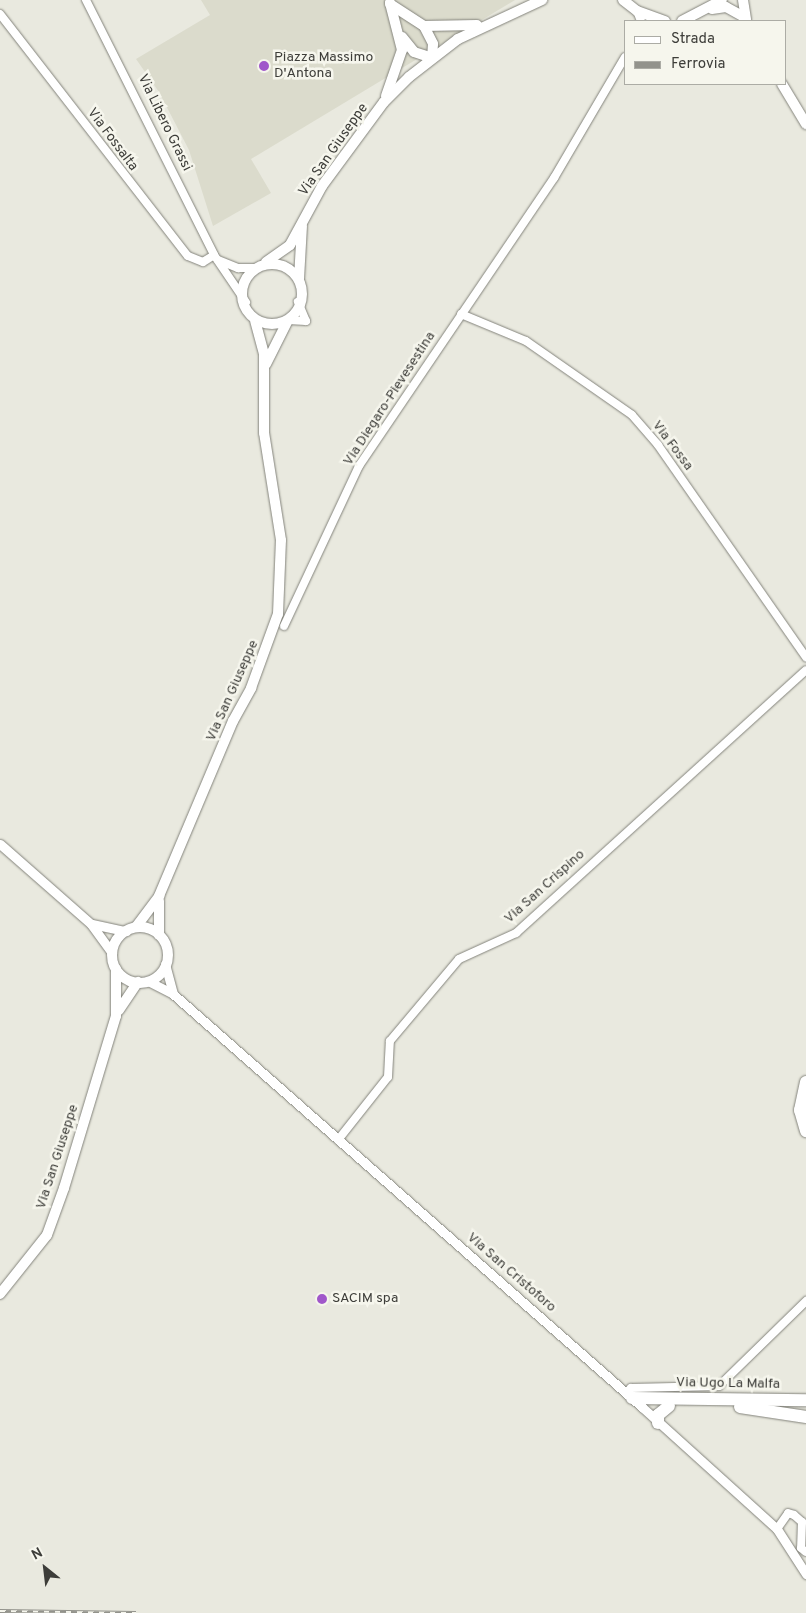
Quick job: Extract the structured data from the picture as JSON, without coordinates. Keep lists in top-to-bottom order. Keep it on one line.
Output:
{"streets":{"highway":["Via Ugo La Malfa"],"main road":["Via San Giuseppe"],"street":["Via Libero Grassi","Via Fossalta","Via Diegaro-Pievesestina","Via Fossa","Via San Crispino","Via San Cristoforo"]},"crossings":[["Via Libero Grassi","Via Fossalta"],["Via Libero Grassi","Via San Giuseppe"],["Via San Giuseppe","Via San Cristoforo"],["Via Diegaro-Pievesestina","Via Fossa"],["Via San Crispino","Via San Cristoforo"]],"places":["Piazza Massimo D'Antona","SACIM spa"],"legend":["Strada","Ferrovia"],"north":"top left"}
